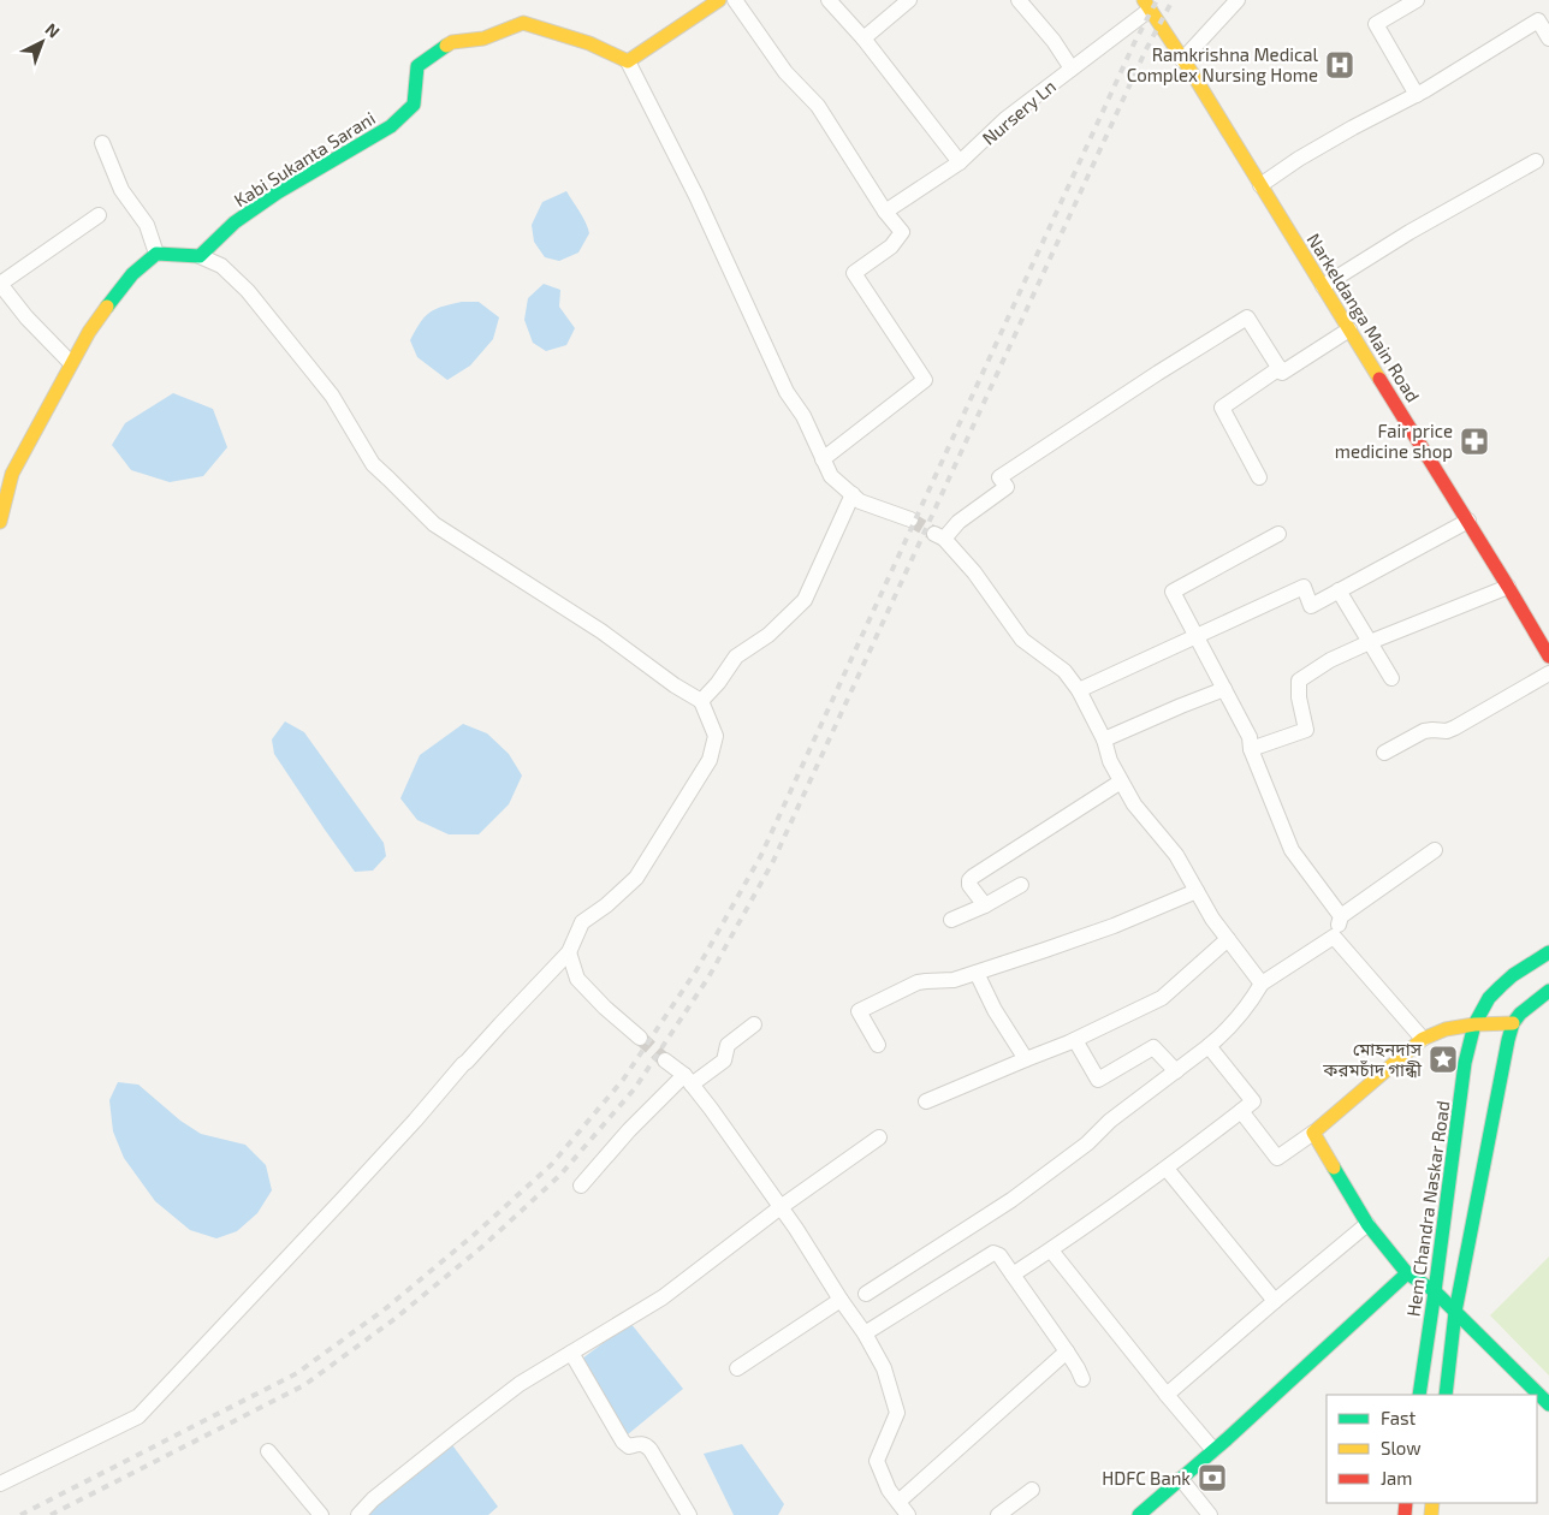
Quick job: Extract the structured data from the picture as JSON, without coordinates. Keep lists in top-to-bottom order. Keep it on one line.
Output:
{"streets":{"street":["Nursery Ln","Kabi Sukanta Sarani","Narkeldanga Main Road","Hem Chandra Naskar Road"]},"crossings":[["Nursery Ln","Narkeldanga Main Road"]],"places":{"hospital":["Ramkrishna Medical Complex Nursing Home"],"pharmacy":["Fair price medicine shop"],"place":["মোহনদাস করমচাঁদ গান্ধী"],"bank":["HDFC Bank"]},"legend":["Fast","Slow","Jam"],"north":"top right"}
